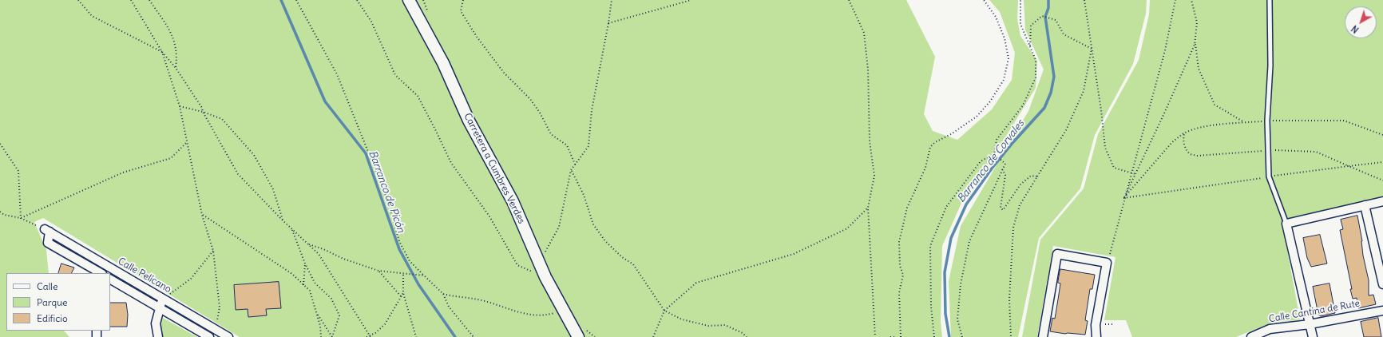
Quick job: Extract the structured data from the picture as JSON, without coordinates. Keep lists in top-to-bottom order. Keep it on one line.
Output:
{"streets":{"street":["Carretera a Cumbres Verdes","Calle Pelícano","Calle Cantina de Rute"]},"water":["Barranco de Corvales","Barranco de Picón"],"legend":["Calle","Parque","Edificio"],"north":"bottom left"}
